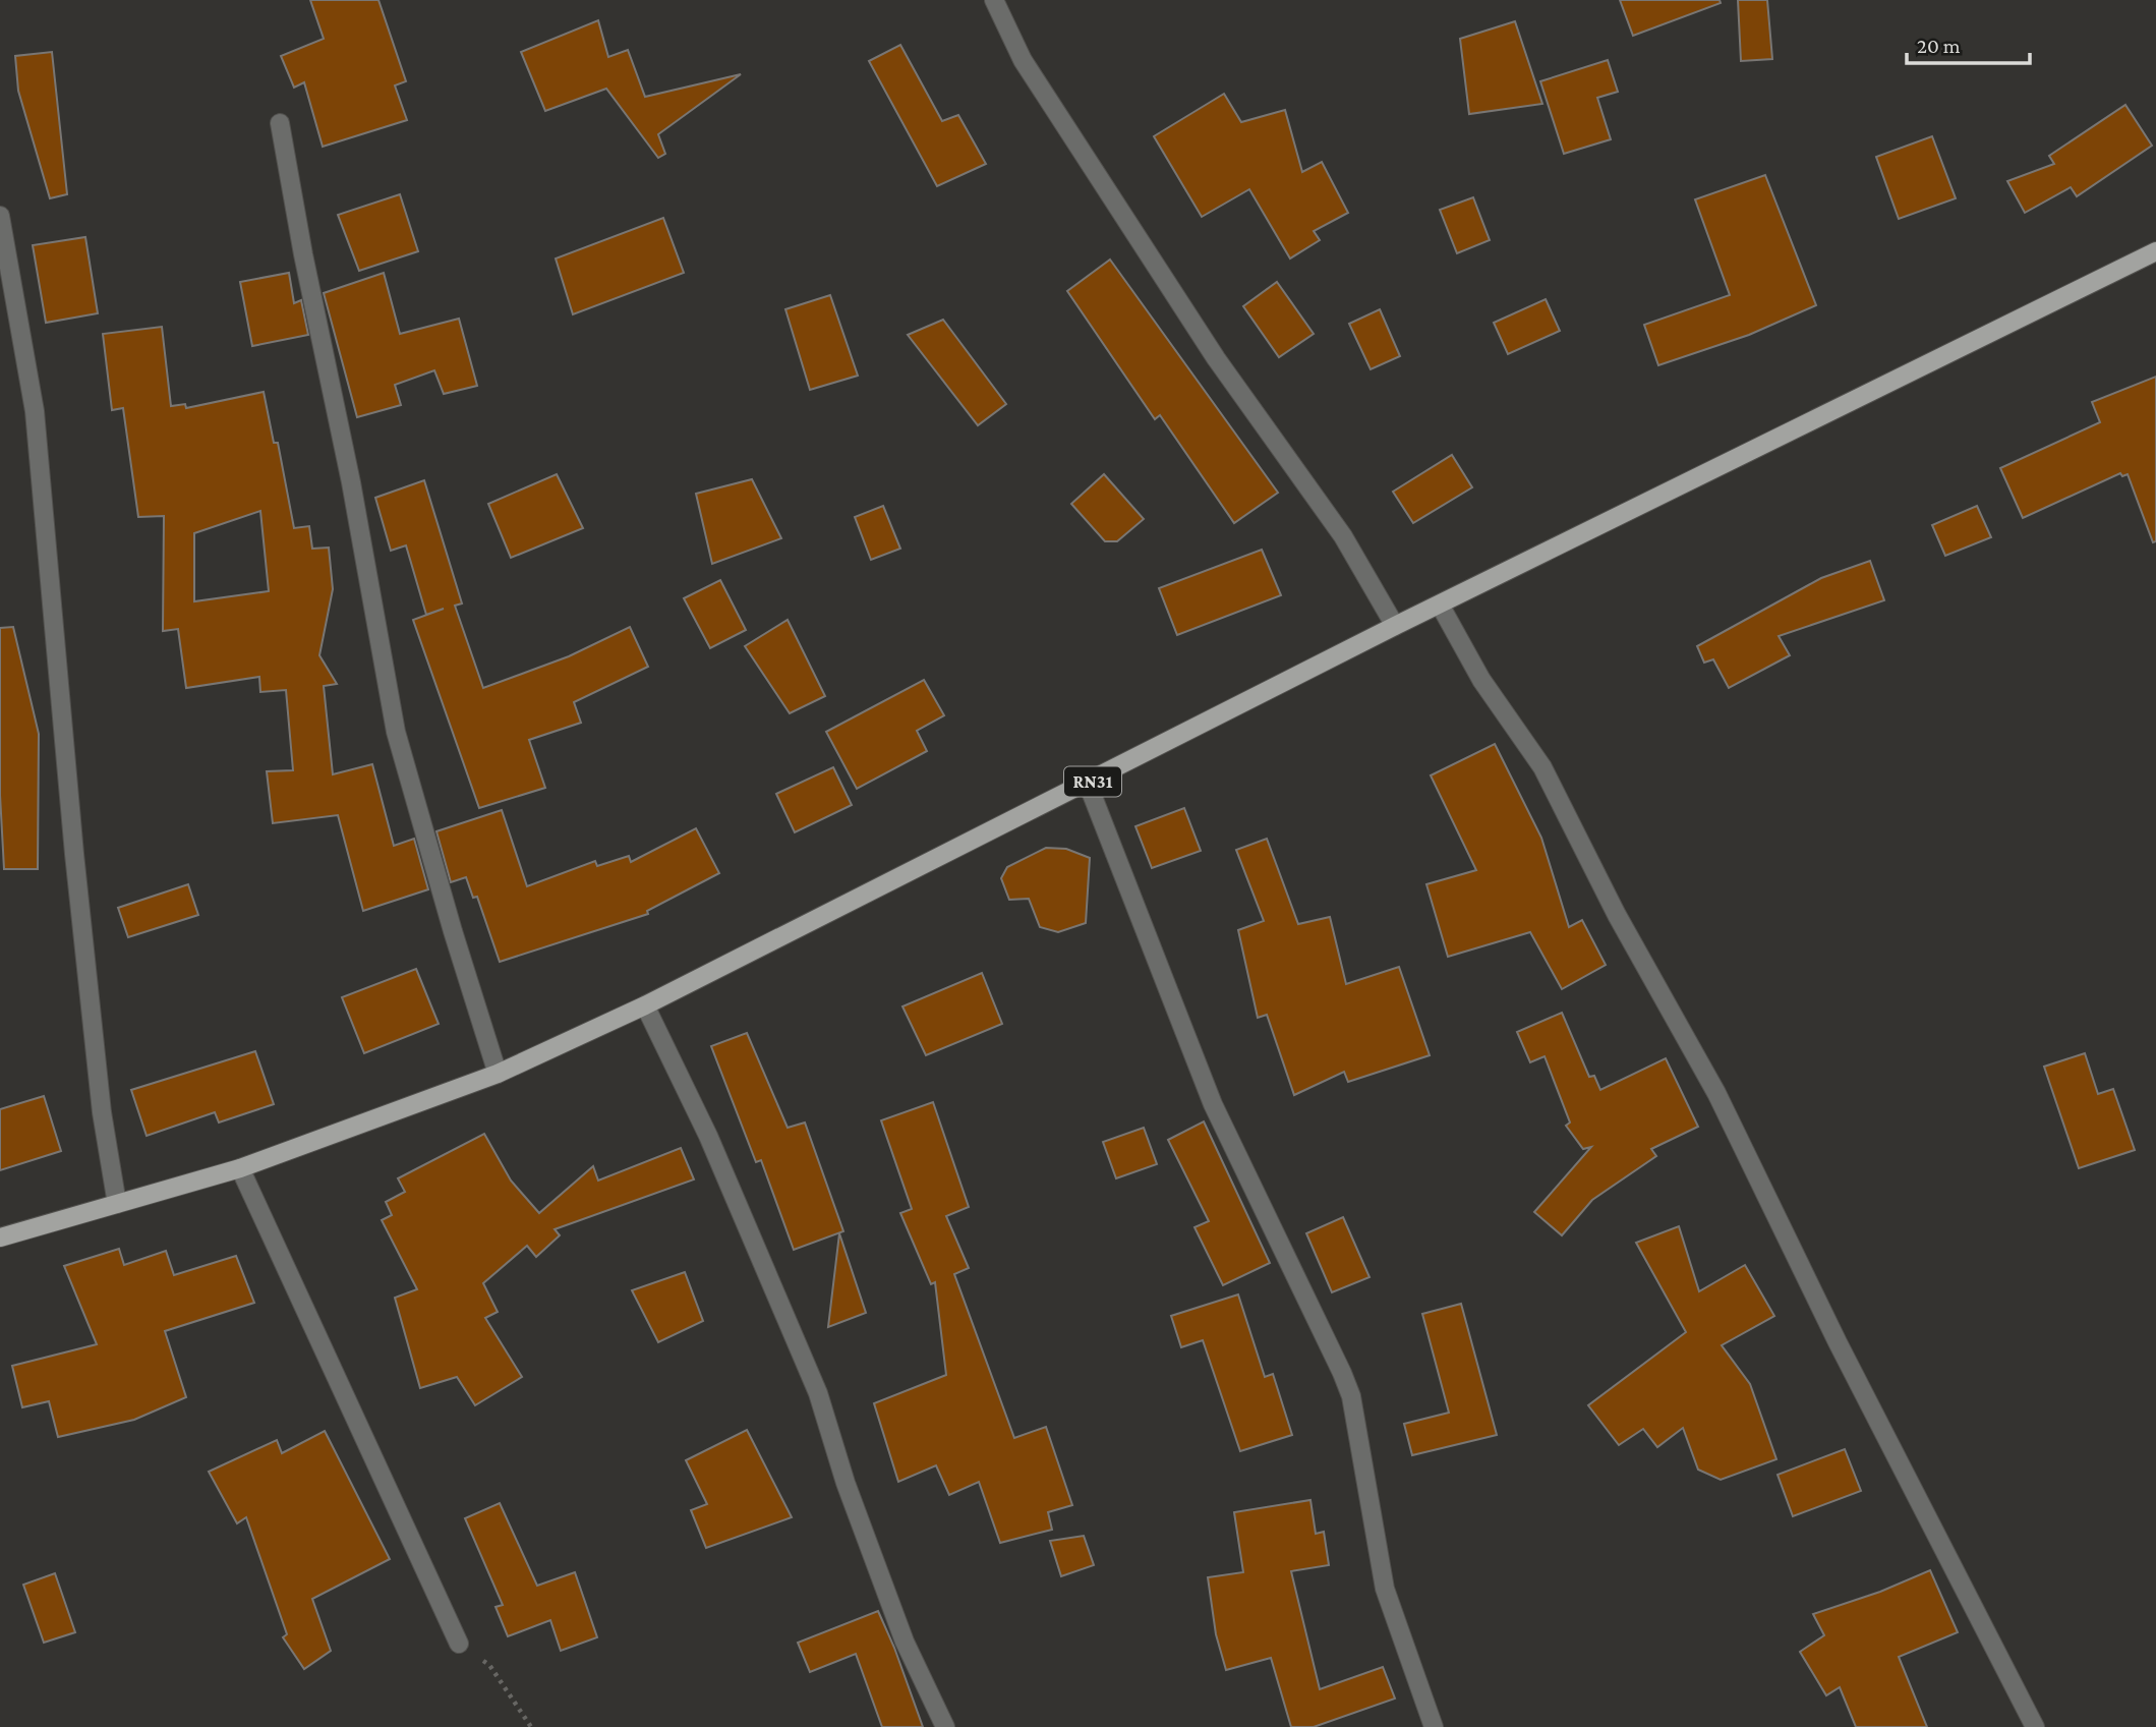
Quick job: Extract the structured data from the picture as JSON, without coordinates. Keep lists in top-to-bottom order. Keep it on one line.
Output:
{"streets":{"main road":["RN31"]},"scale_bar":"20 m"}
